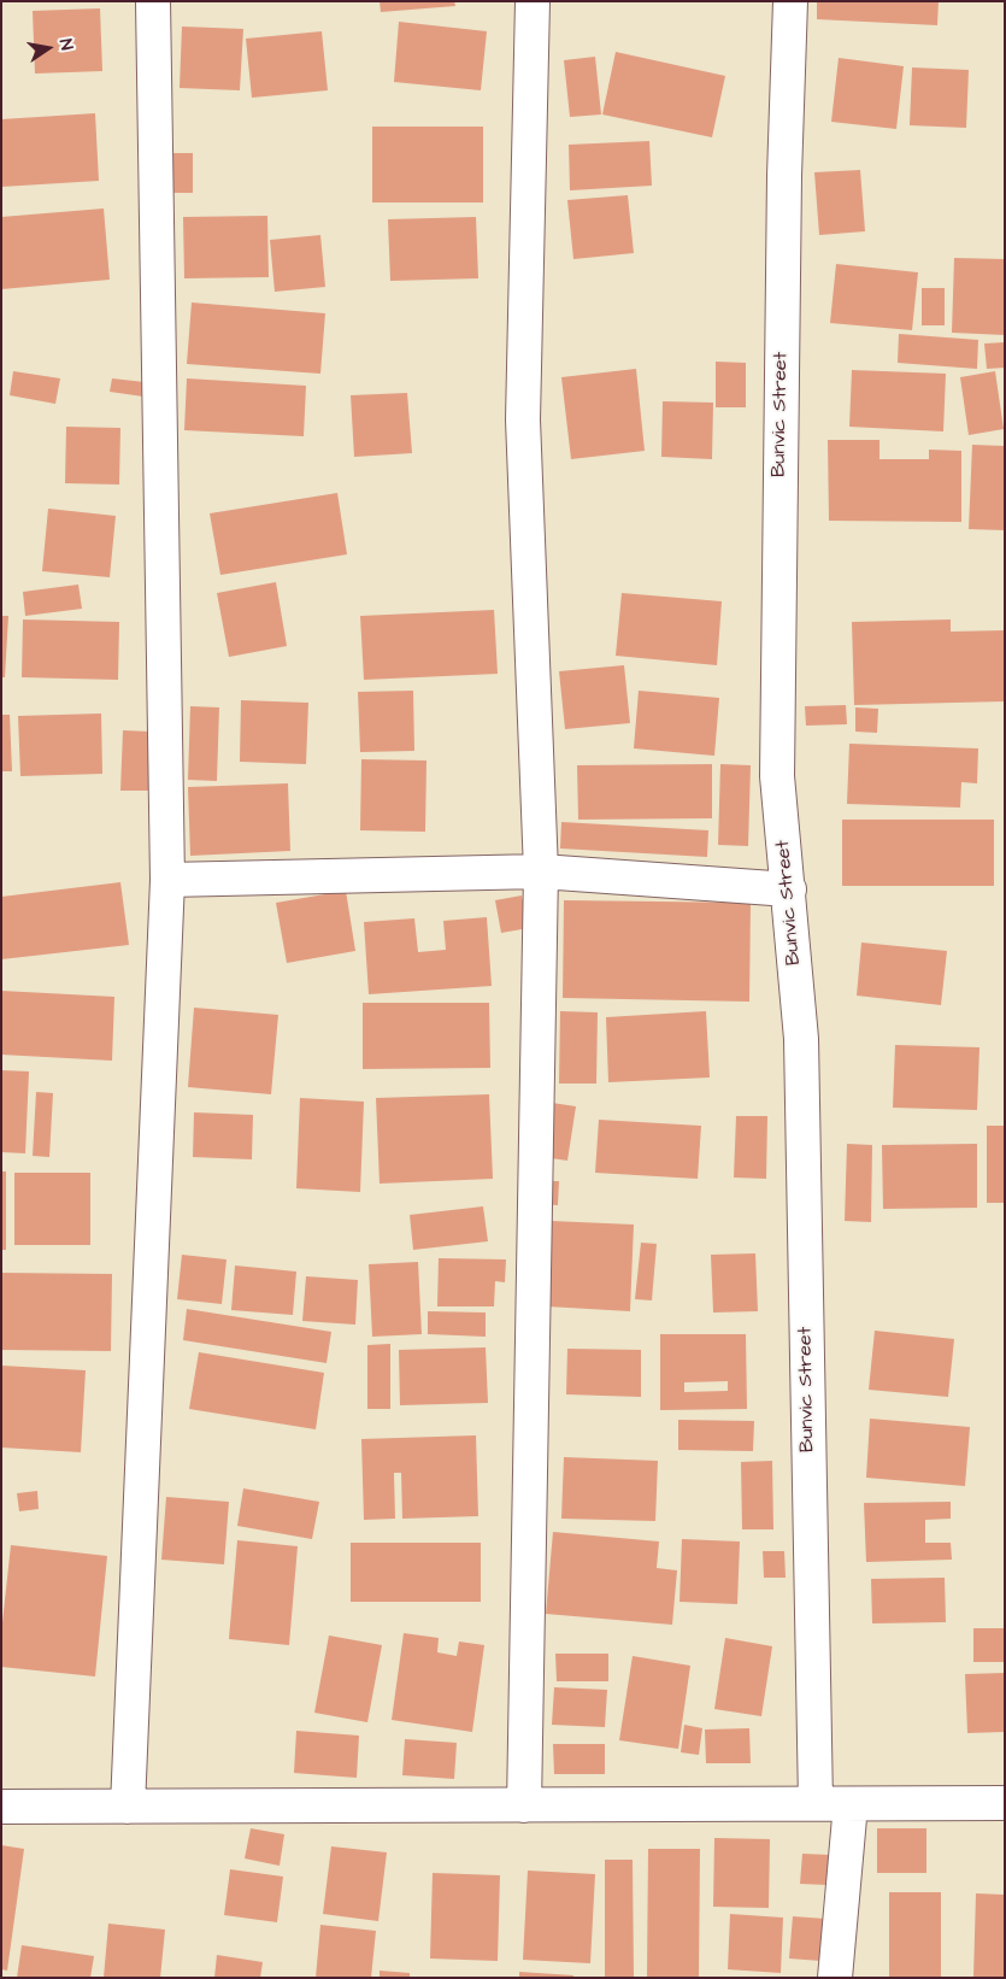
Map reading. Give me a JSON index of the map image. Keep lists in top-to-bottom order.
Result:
{
  "streets": {
    "street": ["Bunvic Street"]
  },
  "north": "right"
}
